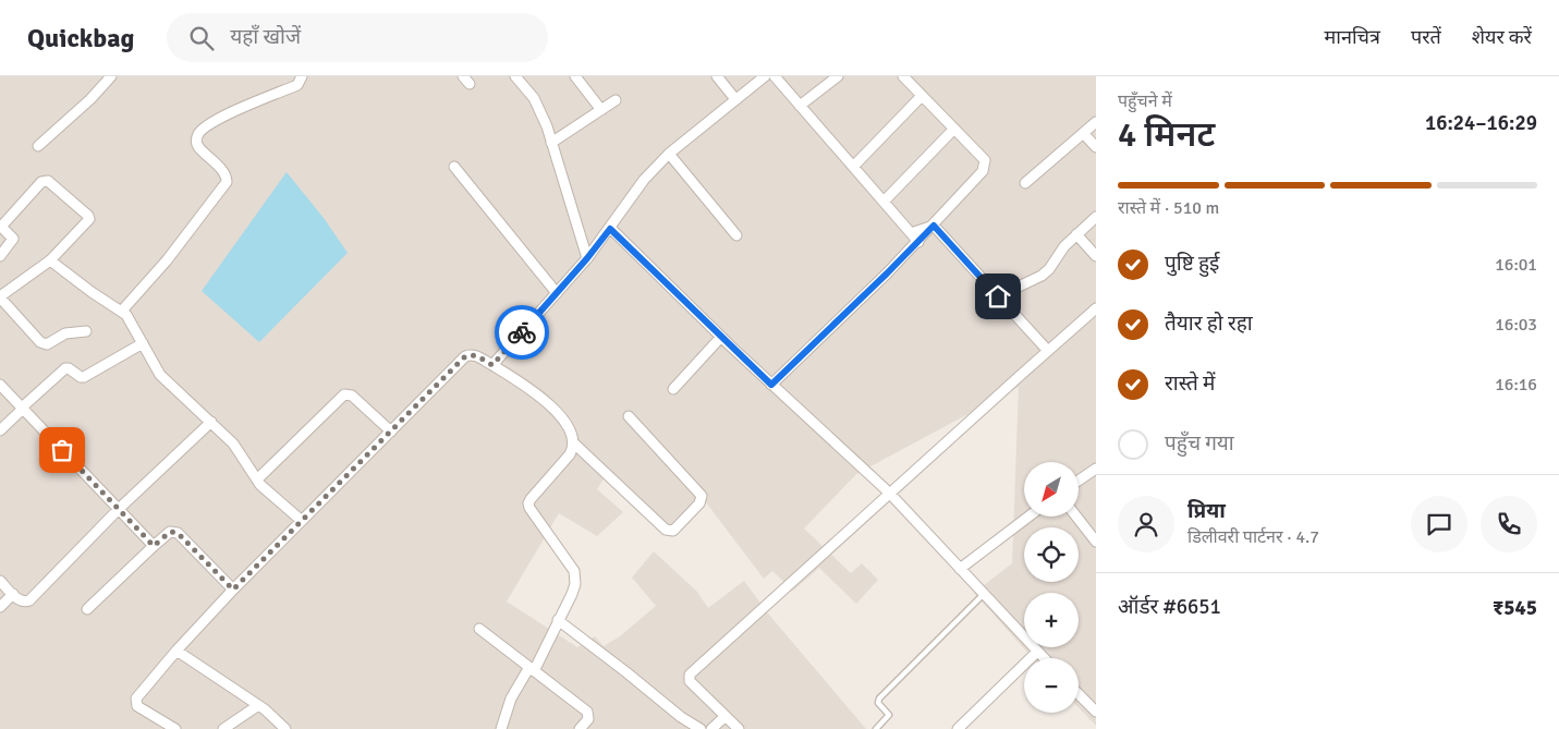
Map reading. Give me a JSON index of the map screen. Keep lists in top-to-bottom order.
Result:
{
  "north": "bottom left",
  "page": {
    "header": "Quickbag",
    "search": "यहाँ खोजें",
    "nav": ["मानचित्र", "परतें", "शेयर करें"],
    "heading": ["4 मिनट", "पहुँचने में", "16:24–16:29"],
    "panel": [
      "प्रिया",
      "डिलीवरी पार्टनर · 4.7",
      "ऑर्डर #6651",
      "₹545"
    ],
    "bar": "रास्ते में · 510 m",
    "list": [
      ["पुष्टि हुई", "16:01"],
      ["तैयार हो रहा", "16:03"],
      ["रास्ते में", "16:16"],
      "पहुँच गया"
    ],
    "map_buttons": ["+", "−"]
  }
}
